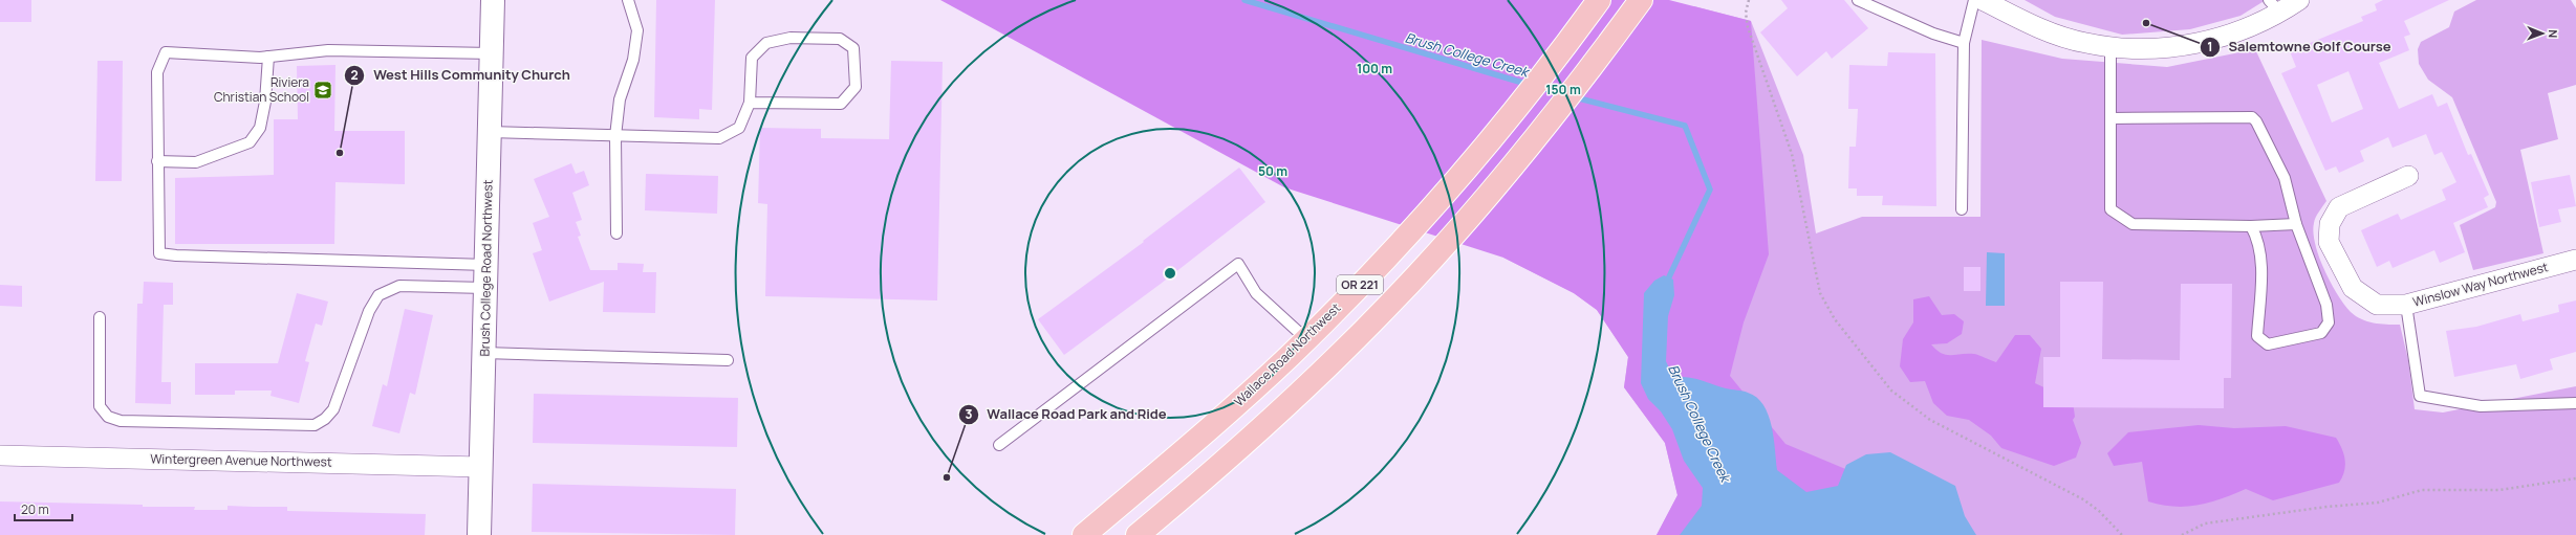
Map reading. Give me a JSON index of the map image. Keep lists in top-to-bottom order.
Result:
{
  "streets": {
    "main road": ["OR 221", "Wallace Road Northwest"],
    "street": ["Brush College Road Northwest", "Winslow Way Northwest", "Wintergreen Avenue Northwest"]
  },
  "crossings": [
    ["Brush College Road Northwest", "Wintergreen Avenue Northwest"]
  ],
  "water": ["Brush College Creek"],
  "places": {
    "other": ["Salemtowne Golf Course", "West Hills Community Church", "Wallace Road Park and Ride"],
    "school or university": ["Riviera Christian School"]
  },
  "scale_bar": "20 m",
  "north": "right",
  "rings": ["100 m", "150 m", "50 m"]
}
